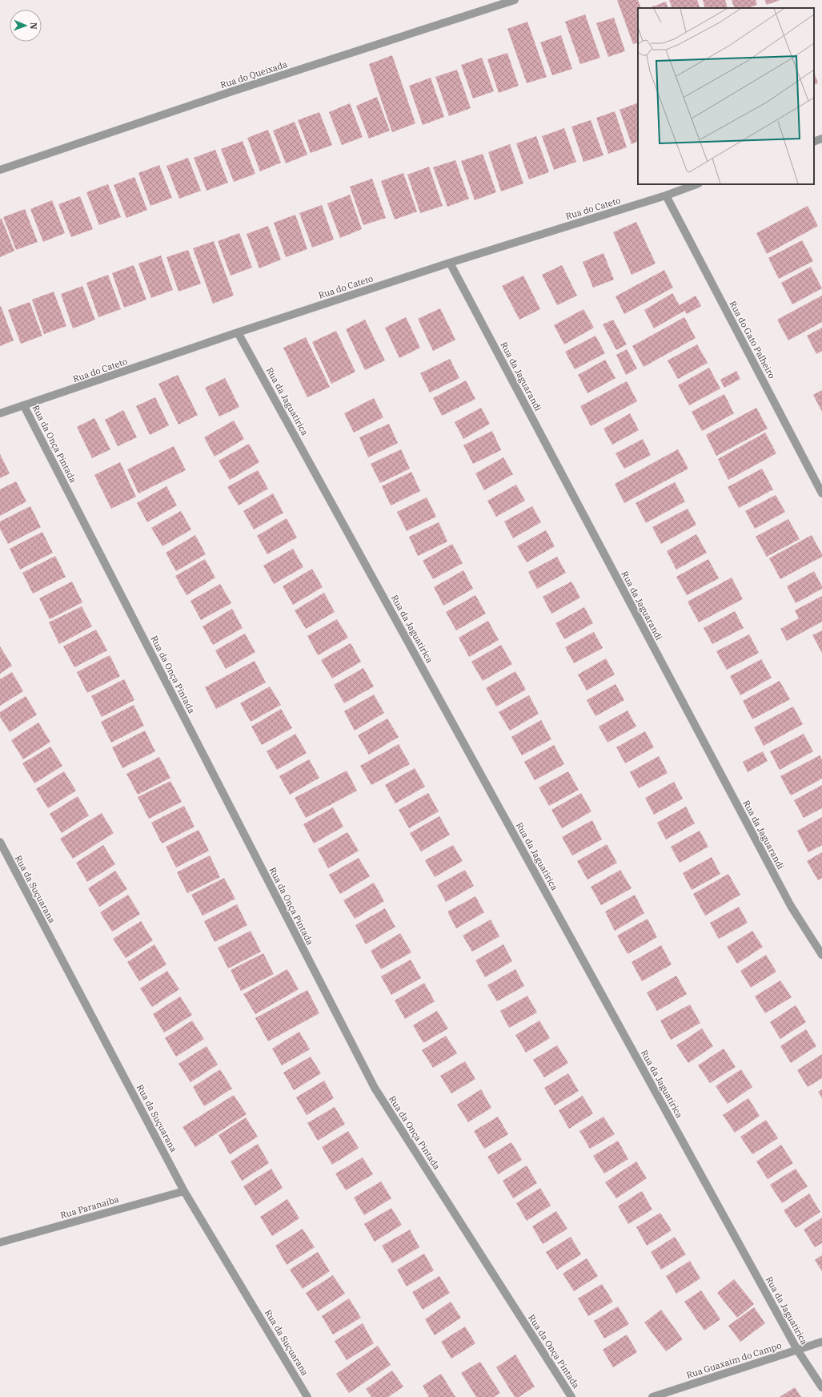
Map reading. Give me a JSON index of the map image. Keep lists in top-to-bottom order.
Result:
{
  "streets": {
    "street": [
      "Rua do Queixada",
      "Rua do Cateto",
      "Rua do Gato Palheiro",
      "Rua da Jaguarandi",
      "Rua da Jaguatirica",
      "Rua da Onça Pintada",
      "Rua da Suçuarana",
      "Rua Paranaíba",
      "Rua Guaxaim do Campo"
    ]
  },
  "crossings": [
    ["Rua do Cateto", "Rua do Gato Palheiro"],
    ["Rua do Cateto", "Rua da Jaguarandi"],
    ["Rua do Cateto", "Rua da Jaguatirica"],
    ["Rua do Cateto", "Rua da Onça Pintada"],
    ["Rua da Jaguatirica", "Rua Guaxaim do Campo"],
    ["Rua da Suçuarana", "Rua Paranaíba"]
  ],
  "north": "right"
}
